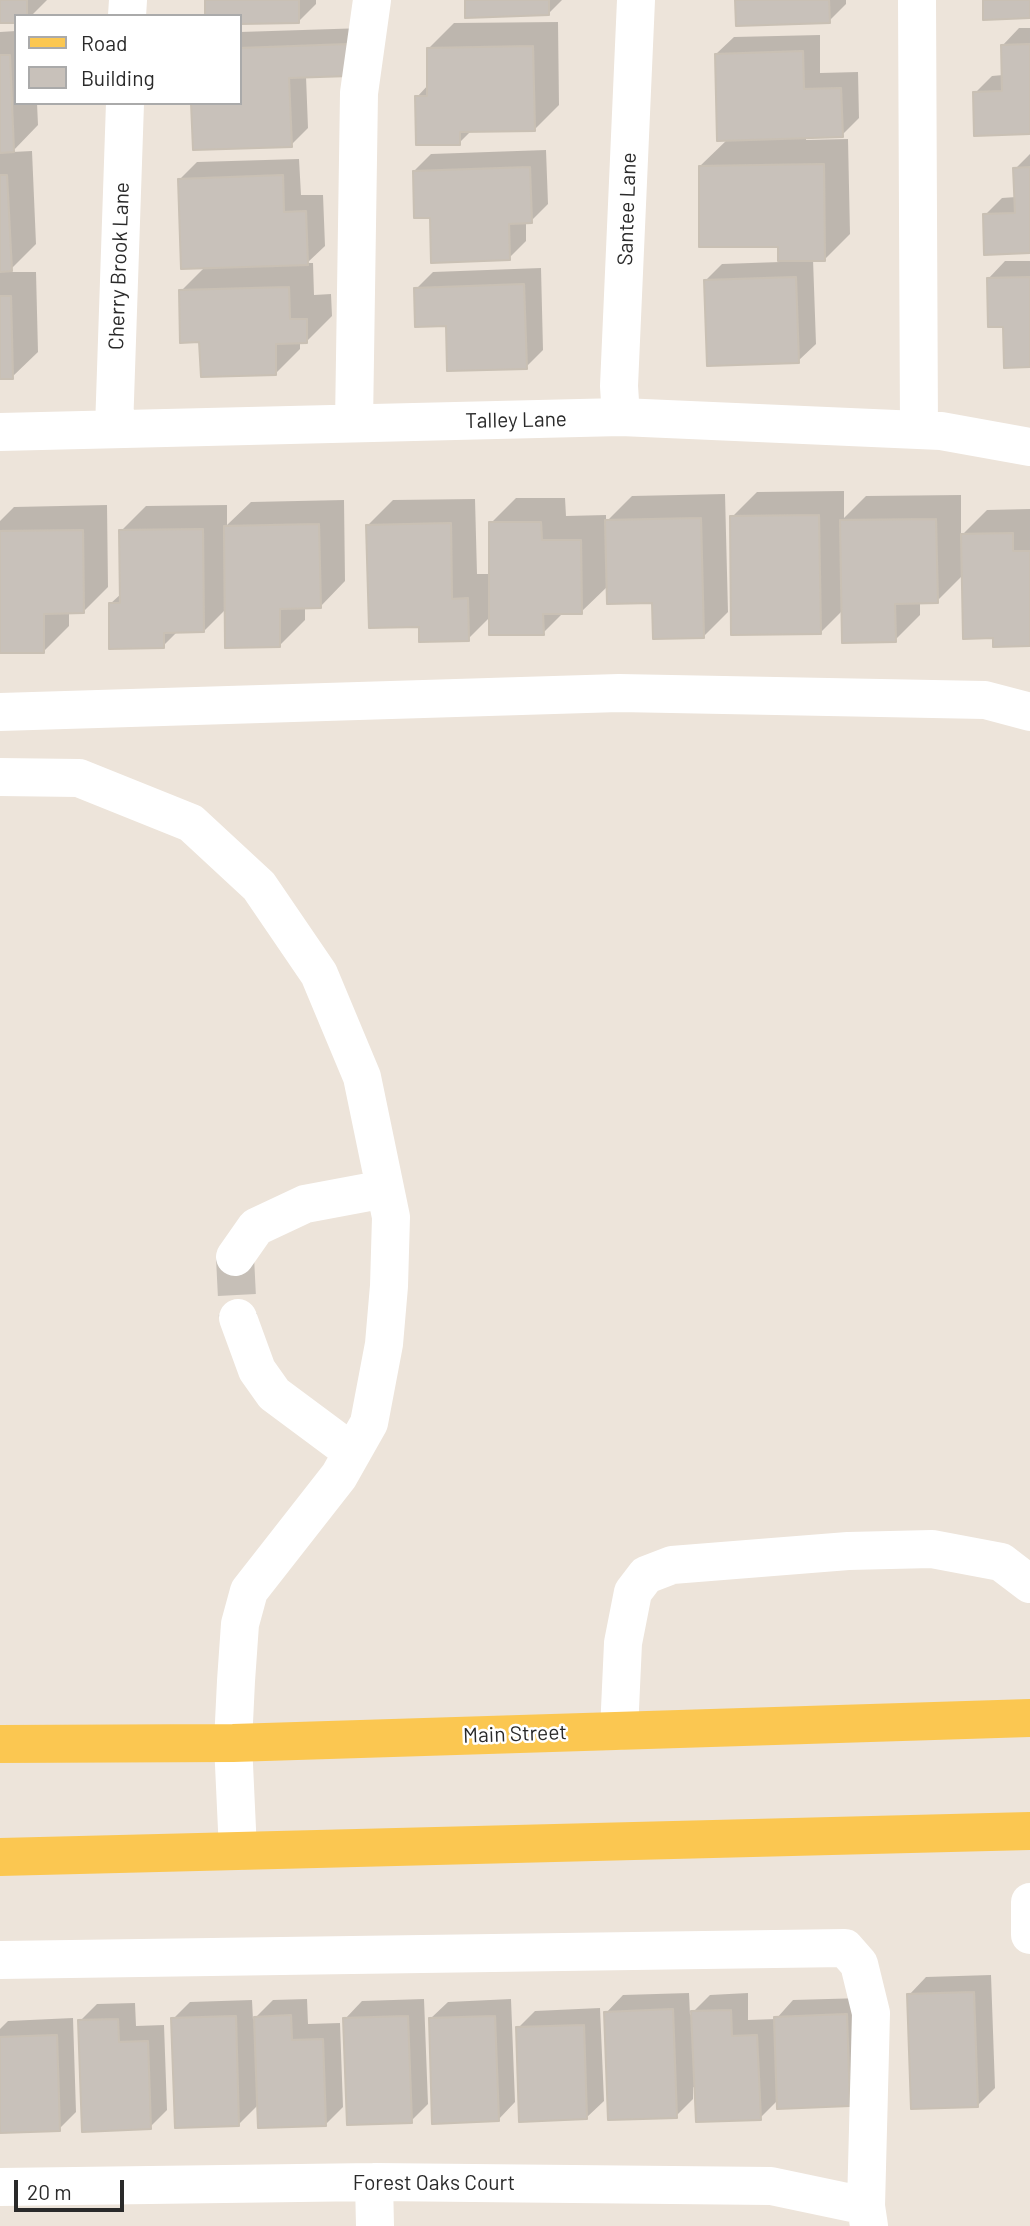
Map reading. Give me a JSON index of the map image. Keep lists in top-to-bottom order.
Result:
{
  "streets": {
    "main road": ["Main Street"],
    "street": [
      "Santee Lane",
      "Cherry Brook Lane",
      "Talley Lane",
      "Forest Oaks Court"
    ]
  },
  "crossings": [
    ["Santee Lane", "Talley Lane"],
    ["Cherry Brook Lane", "Talley Lane"]
  ],
  "legend": ["Road", "Building"],
  "scale_bar": "20 m"
}
